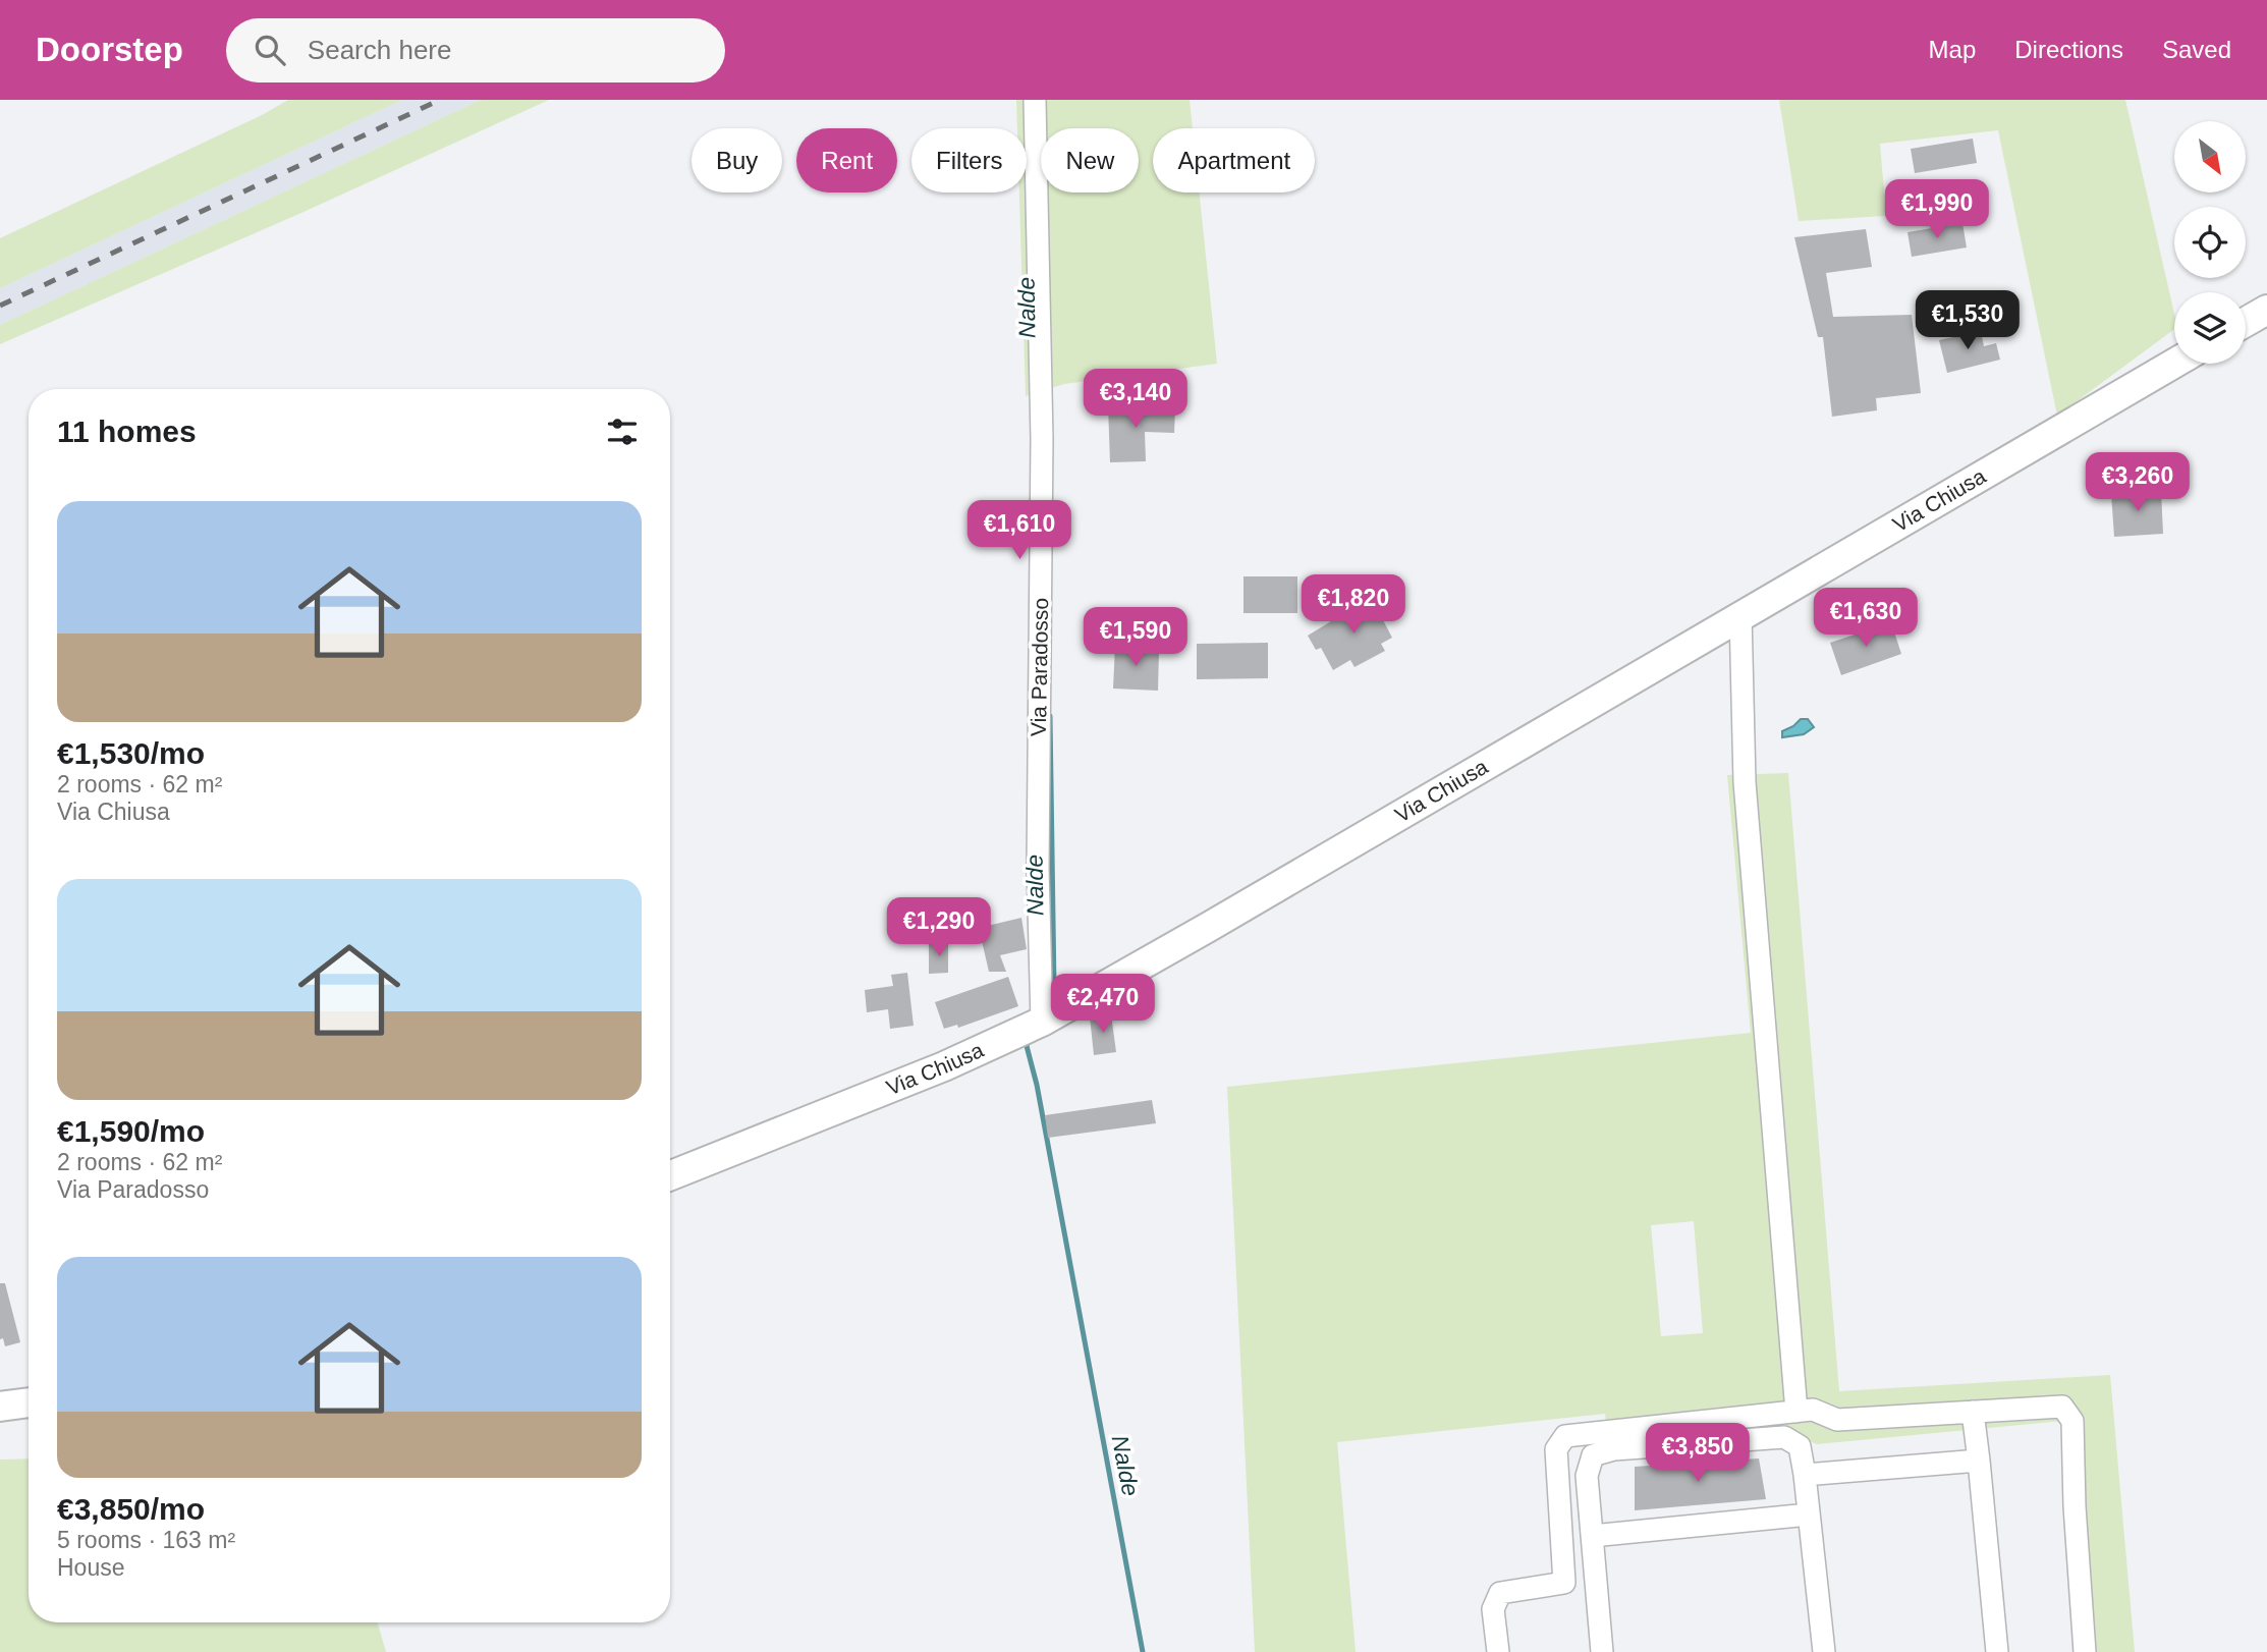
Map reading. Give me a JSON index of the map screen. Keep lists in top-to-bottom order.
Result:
{
  "streets": {
    "main road": ["Via Chiusa"],
    "street": ["Via Paradosso"]
  },
  "crossings": [
    ["Via Chiusa", "Via Paradosso"]
  ],
  "water": ["Nalde"],
  "north": "bottom right",
  "page": {
    "header": "Doorstep",
    "search": "Search here",
    "nav": ["Map", "Directions", "Saved"],
    "chip": [
      "Buy",
      "Rent",
      "Filters",
      "New",
      "Apartment"
    ],
    "price": [
      "€1,990",
      "€1,530",
      "€3,140",
      "€3,260",
      "€1,610",
      "€1,820",
      "€1,630",
      "€1,590",
      "€1,290",
      "€2,470",
      "€3,850"
    ],
    "heading": "11 homes",
    "list": [
      {
        "name": "€1,530/mo",
        "note": "2 rooms · 62 m² · Via Chiusa"
      },
      {
        "name": "€1,590/mo",
        "note": "2 rooms · 62 m² · Via Paradosso"
      },
      {
        "name": "€3,850/mo",
        "note": "5 rooms · 163 m² · House"
      }
    ]
  }
}
